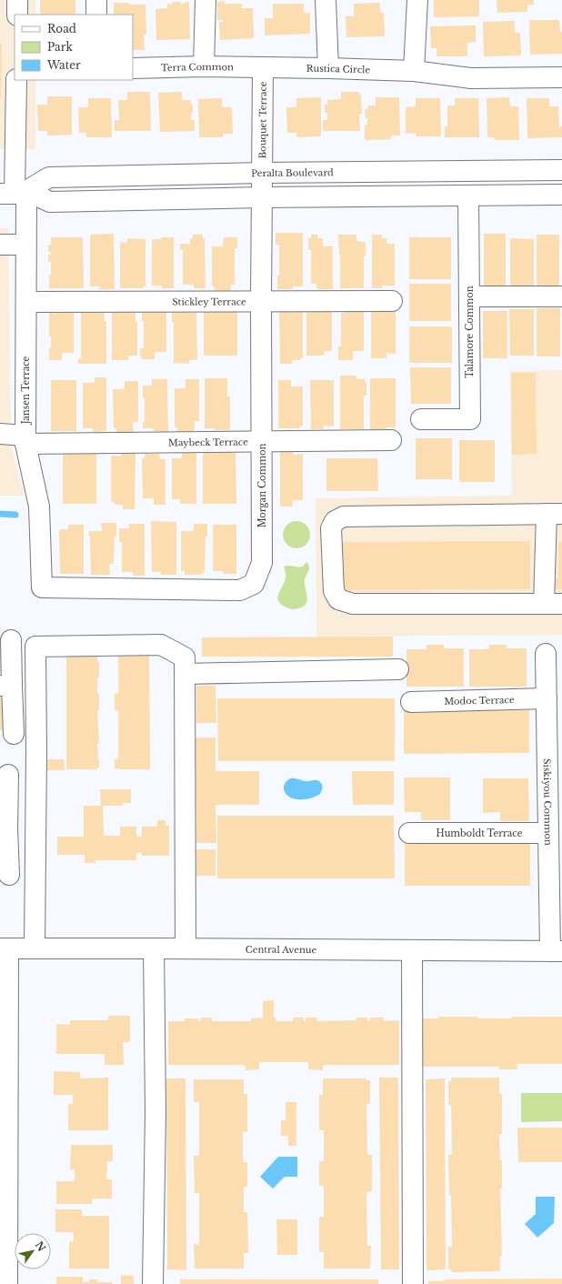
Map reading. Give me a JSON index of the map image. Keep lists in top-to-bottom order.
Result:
{
  "streets": {
    "street": [
      "Terra Common",
      "Rustica Circle",
      "Bouquet Terrace",
      "Peralta Boulevard",
      "Stickley Terrace",
      "Talamore Common",
      "Jansen Terrace",
      "Maybeck Terrace",
      "Morgan Common",
      "Modoc Terrace",
      "Siskiyou Common",
      "Humboldt Terrace",
      "Central Avenue"
    ]
  },
  "crossings": [
    ["Terra Common", "Rustica Circle"],
    ["Terra Common", "Bouquet Terrace"],
    ["Rustica Circle", "Bouquet Terrace"],
    ["Bouquet Terrace", "Peralta Boulevard"],
    ["Bouquet Terrace", "Morgan Common"],
    ["Peralta Boulevard", "Jansen Terrace"],
    ["Peralta Boulevard", "Morgan Common"],
    ["Stickley Terrace", "Jansen Terrace"],
    ["Stickley Terrace", "Morgan Common"],
    ["Jansen Terrace", "Maybeck Terrace"],
    ["Jansen Terrace", "Morgan Common"],
    ["Maybeck Terrace", "Morgan Common"],
    ["Modoc Terrace", "Siskiyou Common"],
    ["Siskiyou Common", "Humboldt Terrace"],
    ["Siskiyou Common", "Central Avenue"]
  ],
  "legend": ["Road", "Park", "Water"],
  "north": "top right"
}
